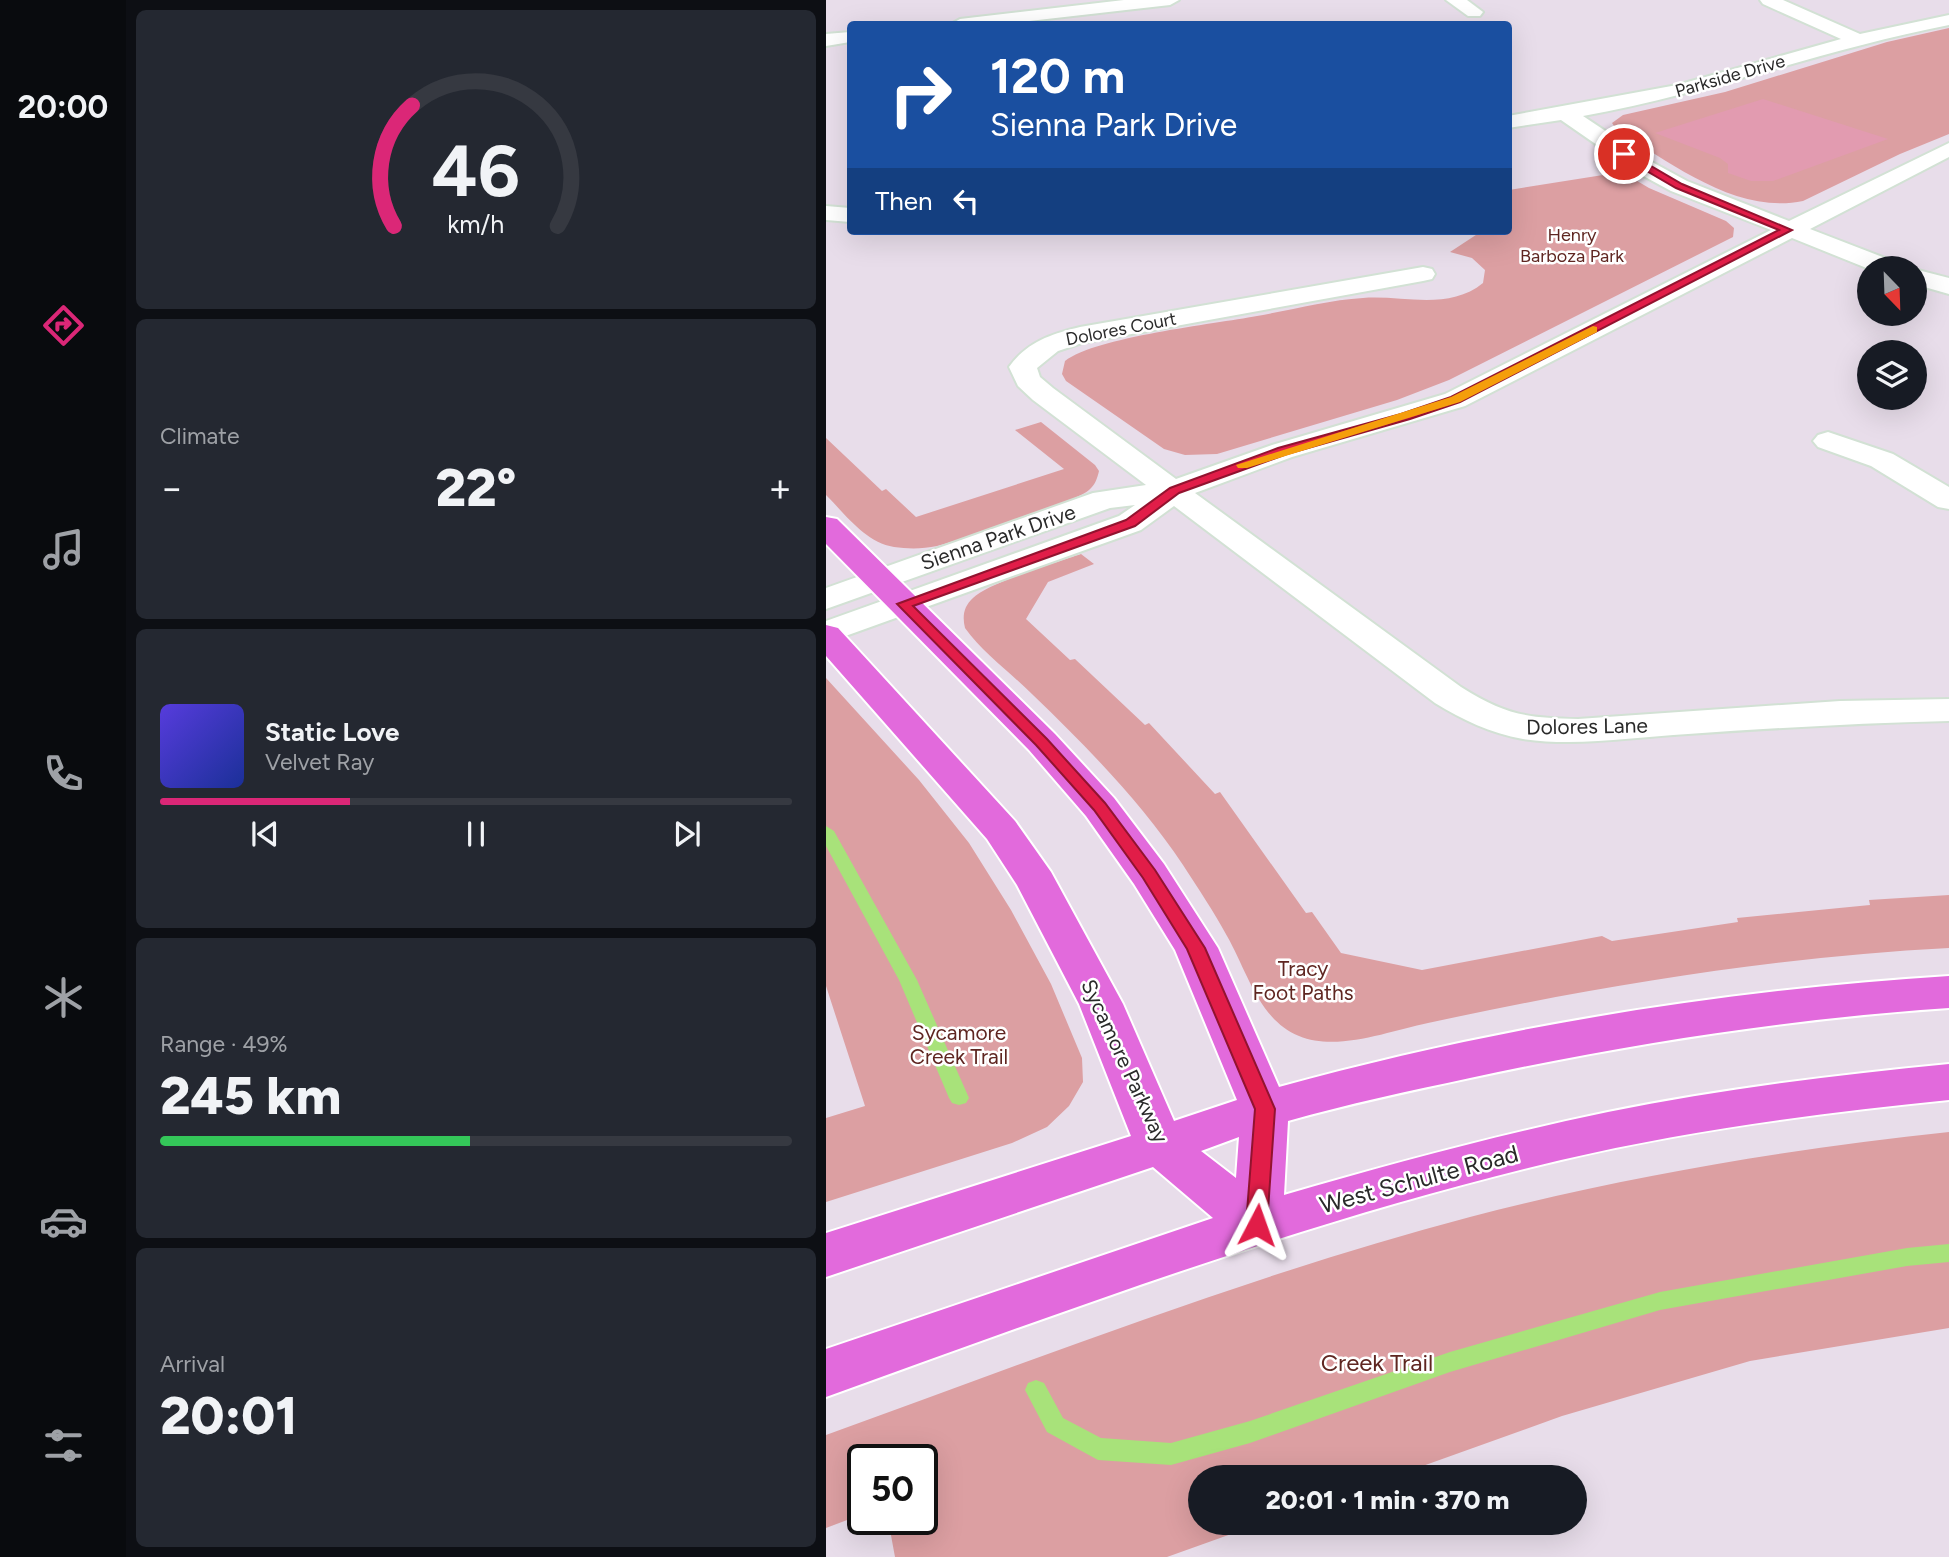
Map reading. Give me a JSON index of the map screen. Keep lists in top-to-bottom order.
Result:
{
  "streets": {
    "main road": ["Sycamore Parkway", "West Schulte Road"],
    "street": [
      "Parkside Drive",
      "Dolores Court",
      "Sienna Park Drive",
      "Dolores Lane"
    ]
  },
  "crossings": [
    ["Dolores Court", "Sienna Park Drive"],
    ["Dolores Court", "Dolores Lane"],
    ["Sienna Park Drive", "Dolores Lane"],
    ["Sienna Park Drive", "Sycamore Parkway"],
    ["Sycamore Parkway", "West Schulte Road"]
  ],
  "parks": [
    "Henry Barboza Park",
    "Tracy Foot Paths",
    "Sycamore Creek Trail",
    "Creek Trail"
  ],
  "north": "bottom right",
  "page": {
    "tabs": "20:00",
    "turn": ["120 m", "Sienna Park Drive"],
    "then": "Then",
    "tile": [
      "Climate",
      ["Range · 49%", "245 km"],
      ["Arrival", "20:01"]
    ],
    "heat": ["−", "22°", "+"],
    "song": ["Static Love", "Velvet Ray"],
    "limit": "50",
    "trip": "20:01 · 1 min · 370 m",
    "gauge": ["46", "km/h"]
  }
}
